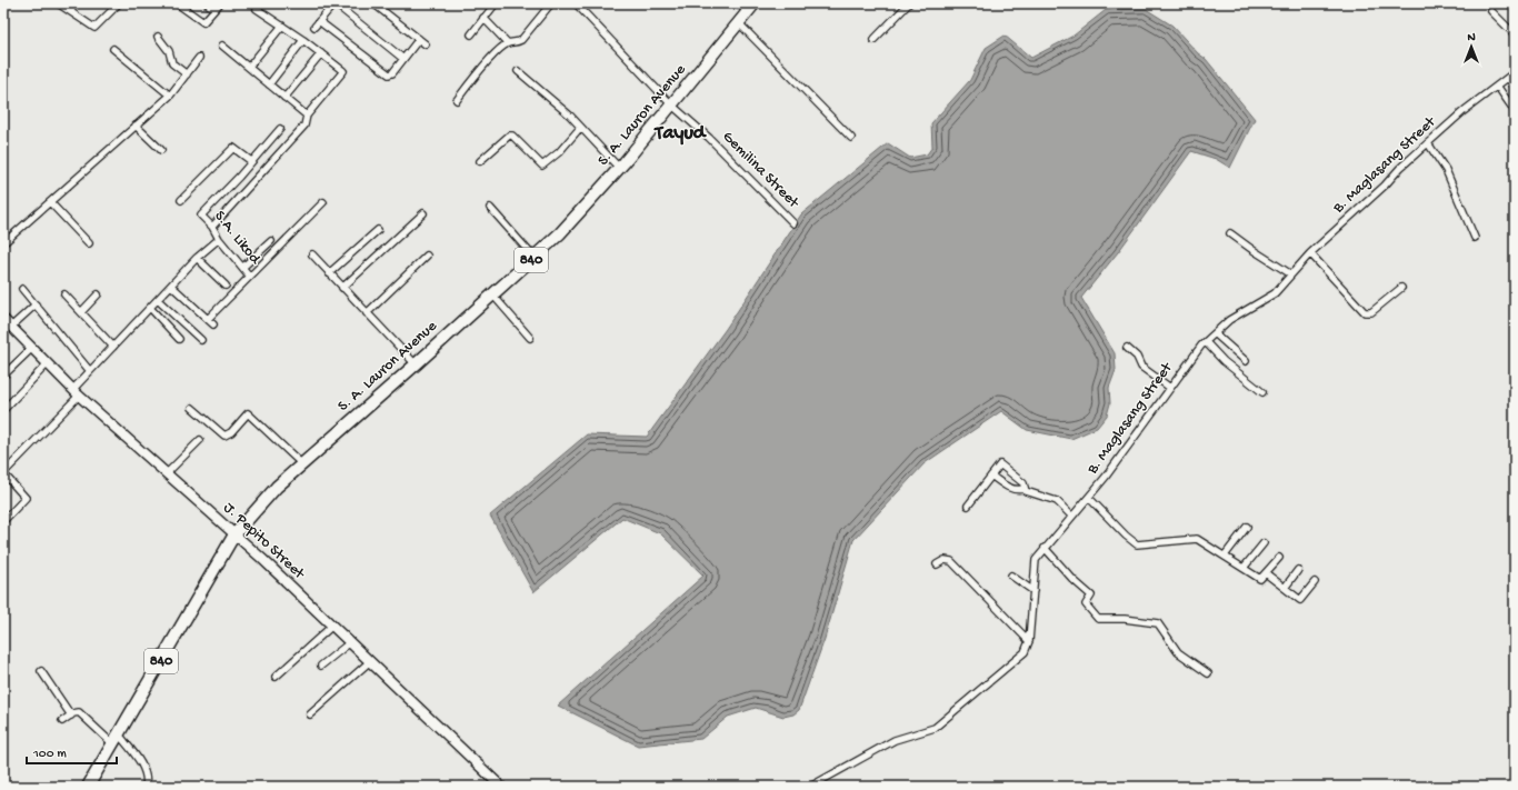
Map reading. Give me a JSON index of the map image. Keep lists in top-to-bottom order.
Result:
{
  "streets": {
    "highway": ["S. A. Lauron Avenue", "840"],
    "street": [
      "B. Maglasang Street",
      "Gemilina Street",
      "S.A. Likod",
      "J. Pepito Street"
    ]
  },
  "crossings": [
    ["S. A. Lauron Avenue", "Gemilina Street"],
    ["S. A. Lauron Avenue", "J. Pepito Street"]
  ],
  "districts": ["Tayud"],
  "scale_bar": "100 m",
  "north": "top"
}
